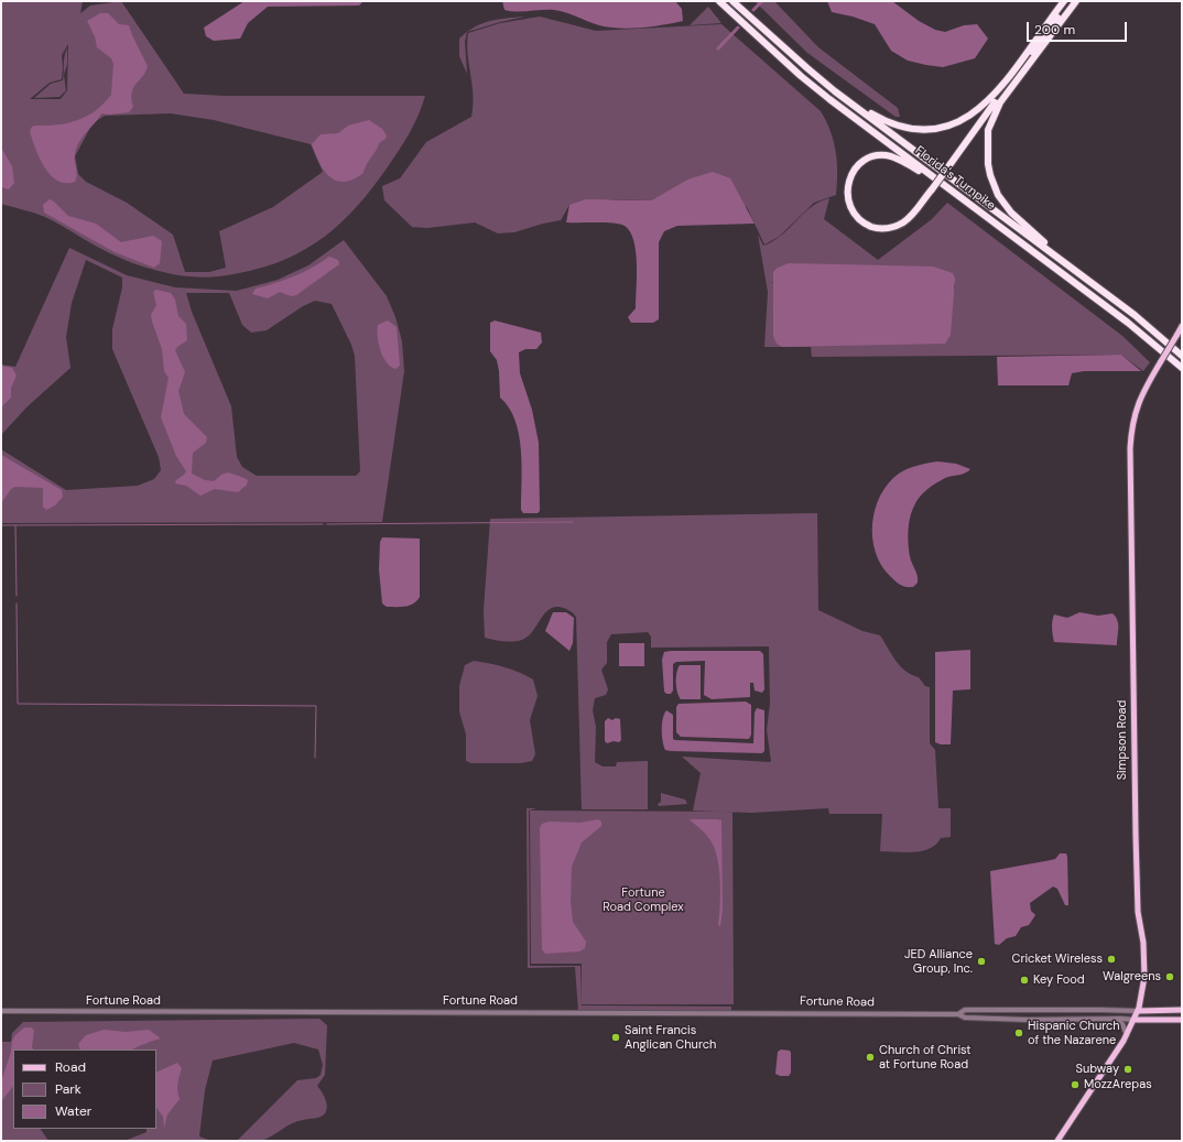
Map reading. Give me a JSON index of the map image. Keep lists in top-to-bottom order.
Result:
{
  "streets": {
    "highway": ["Florida's Turnpike"],
    "main road": ["Simpson Road", "Fortune Road"]
  },
  "crossings": [
    ["Simpson Road", "Fortune Road"]
  ],
  "parks": ["Fortune Road Complex"],
  "places": [
    "Cricket Wireless",
    "JED Alliance Group, Inc.",
    "Walgreens",
    "Key Food",
    "Hispanic Church of the Nazarene",
    "Saint Francis Anglican Church",
    "Church of Christ at Fortune Road",
    "Subway",
    "MozzArepas"
  ],
  "legend": ["Road", "Park", "Water"],
  "scale_bar": "200 m"
}
